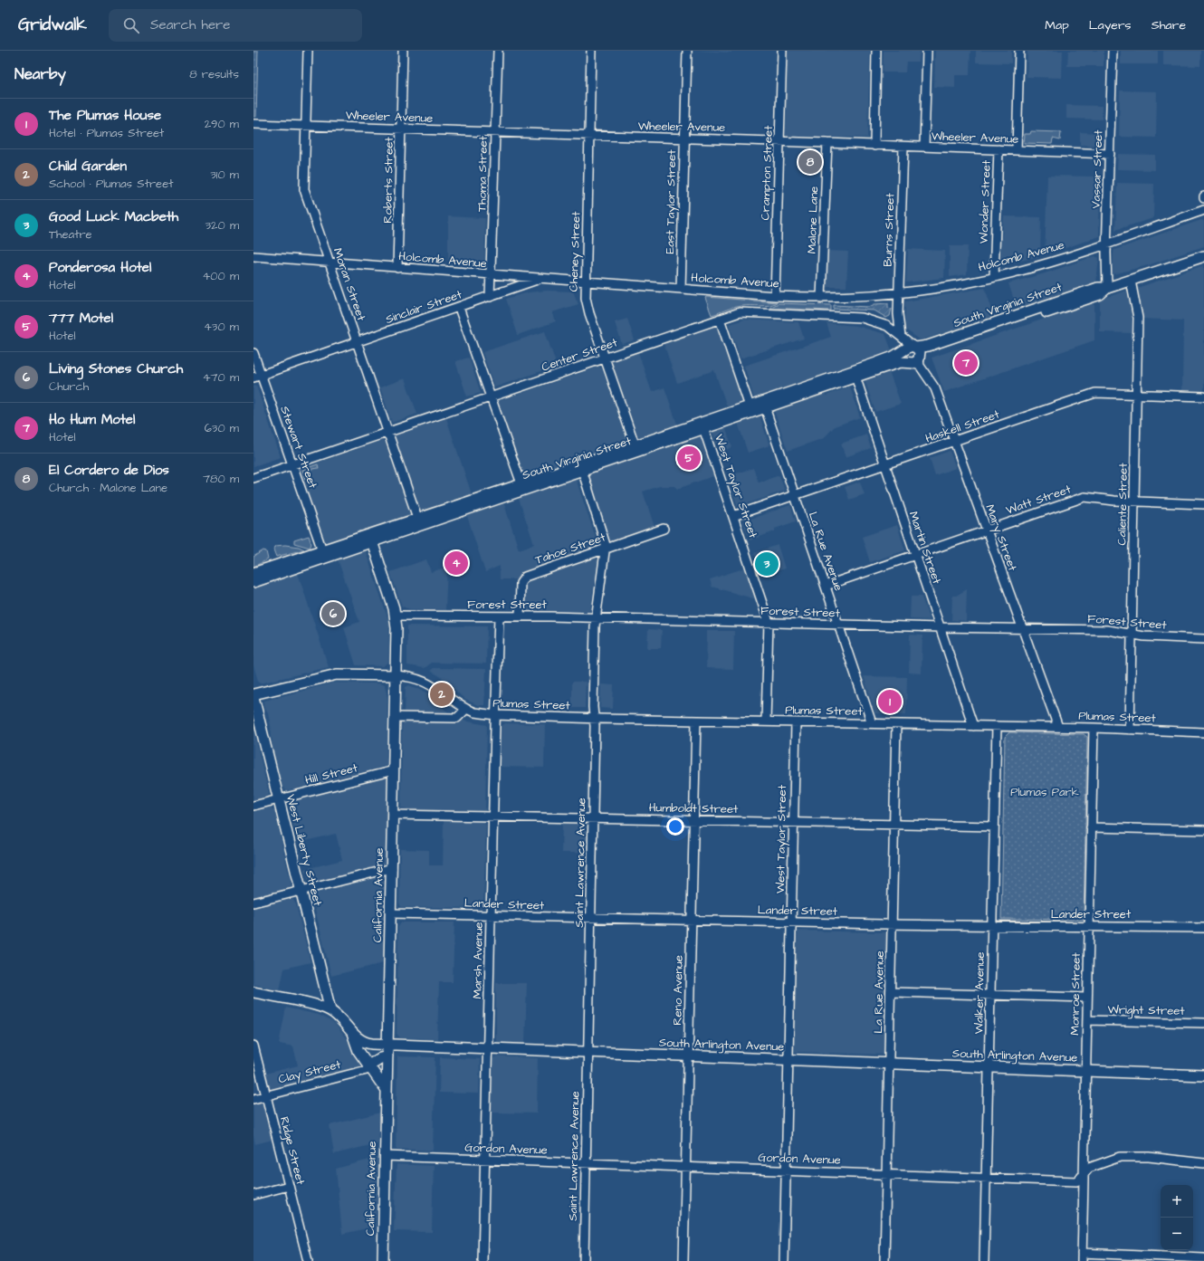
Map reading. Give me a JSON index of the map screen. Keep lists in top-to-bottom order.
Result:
{
  "streets": {
    "main road": [
      "South Virginia Street",
      "West Liberty Street",
      "California Avenue",
      "South Arlington Avenue"
    ],
    "street": [
      "Wheeler Avenue",
      "Vassar Street",
      "Crampton Street",
      "Thoma Street",
      "Roberts Street",
      "East Taylor Street",
      "Wonder Street",
      "Malone Lane",
      "Burns Street",
      "Cheney Street",
      "Holcomb Avenue",
      "Moran Street",
      "Sinclair Street",
      "Center Street",
      "Haskell Street",
      "Stewart Street",
      "West Taylor Street",
      "Watt Street",
      "Caliente Street",
      "Mary Street",
      "Martin Street",
      "Tahoe Street",
      "La Rue Avenue",
      "Forest Street",
      "Plumas Street",
      "Hill Street",
      "Humboldt Street",
      "Saint Lawrence Avenue",
      "Lander Street",
      "Marsh Avenue",
      "Reno Avenue",
      "Walker Avenue",
      "Monroe Street",
      "Wright Street",
      "Clay Street",
      "Gordon Avenue",
      "Ridge Street"
    ]
  },
  "crossings": [
    ["Wheeler Avenue", "Vassar Street"],
    ["Wheeler Avenue", "Crampton Street"],
    ["Wheeler Avenue", "Thoma Street"],
    ["Wheeler Avenue", "Roberts Street"],
    ["Wheeler Avenue", "East Taylor Street"],
    ["Wheeler Avenue", "Wonder Street"],
    ["Wheeler Avenue", "Malone Lane"],
    ["Wheeler Avenue", "Burns Street"],
    ["Wheeler Avenue", "Cheney Street"],
    ["Wheeler Avenue", "Moran Street"],
    ["Vassar Street", "Holcomb Avenue"],
    ["Vassar Street", "South Virginia Street"],
    ["Crampton Street", "Holcomb Avenue"],
    ["Thoma Street", "Holcomb Avenue"],
    ["Thoma Street", "Sinclair Street"],
    ["Roberts Street", "Holcomb Avenue"],
    ["East Taylor Street", "Holcomb Avenue"],
    ["Wonder Street", "Holcomb Avenue"],
    ["Malone Lane", "Holcomb Avenue"],
    ["Burns Street", "Holcomb Avenue"],
    ["Burns Street", "Center Street"],
    ["Cheney Street", "Holcomb Avenue"],
    ["Cheney Street", "South Virginia Street"],
    ["Cheney Street", "Center Street"],
    ["Holcomb Avenue", "Moran Street"],
    ["Holcomb Avenue", "Sinclair Street"],
    ["Moran Street", "South Virginia Street"],
    ["Moran Street", "Sinclair Street"],
    ["Moran Street", "Center Street"],
    ["South Virginia Street", "Center Street"],
    ["South Virginia Street", "Stewart Street"],
    ["South Virginia Street", "West Taylor Street"],
    ["South Virginia Street", "Caliente Street"],
    ["South Virginia Street", "Mary Street"],
    ["South Virginia Street", "Martin Street"],
    ["South Virginia Street", "La Rue Avenue"],
    ["South Virginia Street", "Saint Lawrence Avenue"],
    ["South Virginia Street", "California Avenue"],
    ["Sinclair Street", "Stewart Street"],
    ["Center Street", "Stewart Street"],
    ["Center Street", "Mary Street"],
    ["Haskell Street", "West Taylor Street"],
    ["Haskell Street", "Caliente Street"],
    ["Haskell Street", "Mary Street"],
    ["Haskell Street", "Martin Street"],
    ["Haskell Street", "La Rue Avenue"],
    ["West Taylor Street", "Forest Street"],
    ["West Taylor Street", "Plumas Street"],
    ["West Taylor Street", "Humboldt Street"],
    ["West Taylor Street", "Lander Street"],
    ["West Taylor Street", "South Arlington Avenue"],
    ["West Taylor Street", "Gordon Avenue"],
    ["Watt Street", "Caliente Street"],
    ["Watt Street", "Mary Street"],
    ["Watt Street", "Martin Street"],
    ["Watt Street", "La Rue Avenue"],
    ["Caliente Street", "Forest Street"],
    ["Caliente Street", "Plumas Street"],
    ["Mary Street", "Forest Street"],
    ["Mary Street", "Plumas Street"],
    ["Martin Street", "Forest Street"],
    ["Martin Street", "Plumas Street"],
    ["Tahoe Street", "Forest Street"],
    ["Tahoe Street", "Saint Lawrence Avenue"],
    ["La Rue Avenue", "Forest Street"],
    ["La Rue Avenue", "Plumas Street"],
    ["La Rue Avenue", "Humboldt Street"],
    ["La Rue Avenue", "Lander Street"],
    ["La Rue Avenue", "South Arlington Avenue"],
    ["La Rue Avenue", "Gordon Avenue"],
    ["Forest Street", "Saint Lawrence Avenue"],
    ["Forest Street", "California Avenue"],
    ["Forest Street", "Marsh Avenue"],
    ["Plumas Street", "Saint Lawrence Avenue"],
    ["Plumas Street", "California Avenue"],
    ["Plumas Street", "Marsh Avenue"],
    ["Plumas Street", "Reno Avenue"],
    ["Plumas Street", "Walker Avenue"],
    ["Plumas Street", "Monroe Street"],
    ["Hill Street", "West Liberty Street"],
    ["Hill Street", "California Avenue"],
    ["Humboldt Street", "Saint Lawrence Avenue"],
    ["Humboldt Street", "California Avenue"],
    ["Humboldt Street", "Marsh Avenue"],
    ["Humboldt Street", "Reno Avenue"],
    ["Humboldt Street", "Walker Avenue"],
    ["West Liberty Street", "South Arlington Avenue"],
    ["Saint Lawrence Avenue", "Lander Street"],
    ["Saint Lawrence Avenue", "South Arlington Avenue"],
    ["Saint Lawrence Avenue", "Gordon Avenue"],
    ["California Avenue", "Lander Street"],
    ["California Avenue", "South Arlington Avenue"],
    ["California Avenue", "Gordon Avenue"],
    ["Lander Street", "Marsh Avenue"],
    ["Lander Street", "Reno Avenue"],
    ["Lander Street", "Walker Avenue"],
    ["Lander Street", "Monroe Street"],
    ["Marsh Avenue", "South Arlington Avenue"],
    ["Marsh Avenue", "Gordon Avenue"],
    ["Reno Avenue", "South Arlington Avenue"],
    ["Reno Avenue", "Gordon Avenue"],
    ["Walker Avenue", "South Arlington Avenue"],
    ["Walker Avenue", "Gordon Avenue"],
    ["Monroe Street", "Wright Street"],
    ["Monroe Street", "South Arlington Avenue"],
    ["Monroe Street", "Gordon Avenue"],
    ["Clay Street", "Ridge Street"]
  ],
  "parks": ["Plumas Park"],
  "page": {
    "header": "Gridwalk",
    "search": "Search here",
    "nav": ["Map", "Layers", "Share"],
    "heading": ["Nearby", "8 results"],
    "list": [
      {
        "mark": "1",
        "name": "The Plumas House",
        "note": "Hotel · Plumas Street",
        "value": "290 m"
      },
      {
        "mark": "2",
        "name": "Child Garden",
        "note": "School · Plumas Street",
        "value": "310 m"
      },
      {
        "mark": "3",
        "name": "Good Luck Macbeth",
        "note": "Theatre",
        "value": "320 m"
      },
      {
        "mark": "4",
        "name": "Ponderosa Hotel",
        "note": "Hotel",
        "value": "400 m"
      },
      {
        "mark": "5",
        "name": "777 Motel",
        "note": "Hotel",
        "value": "430 m"
      },
      {
        "mark": "6",
        "name": "Living Stones Church",
        "note": "Church",
        "value": "470 m"
      },
      {
        "mark": "7",
        "name": "Ho Hum Motel",
        "note": "Hotel",
        "value": "630 m"
      },
      {
        "mark": "8",
        "name": "El Cordero de Dios",
        "note": "Church · Malone Lane",
        "value": "780 m"
      }
    ],
    "pins": [
      "8",
      "7",
      "5",
      "4",
      "3",
      "6",
      "2",
      "1"
    ],
    "map_buttons": ["+", "−"]
  }
}
